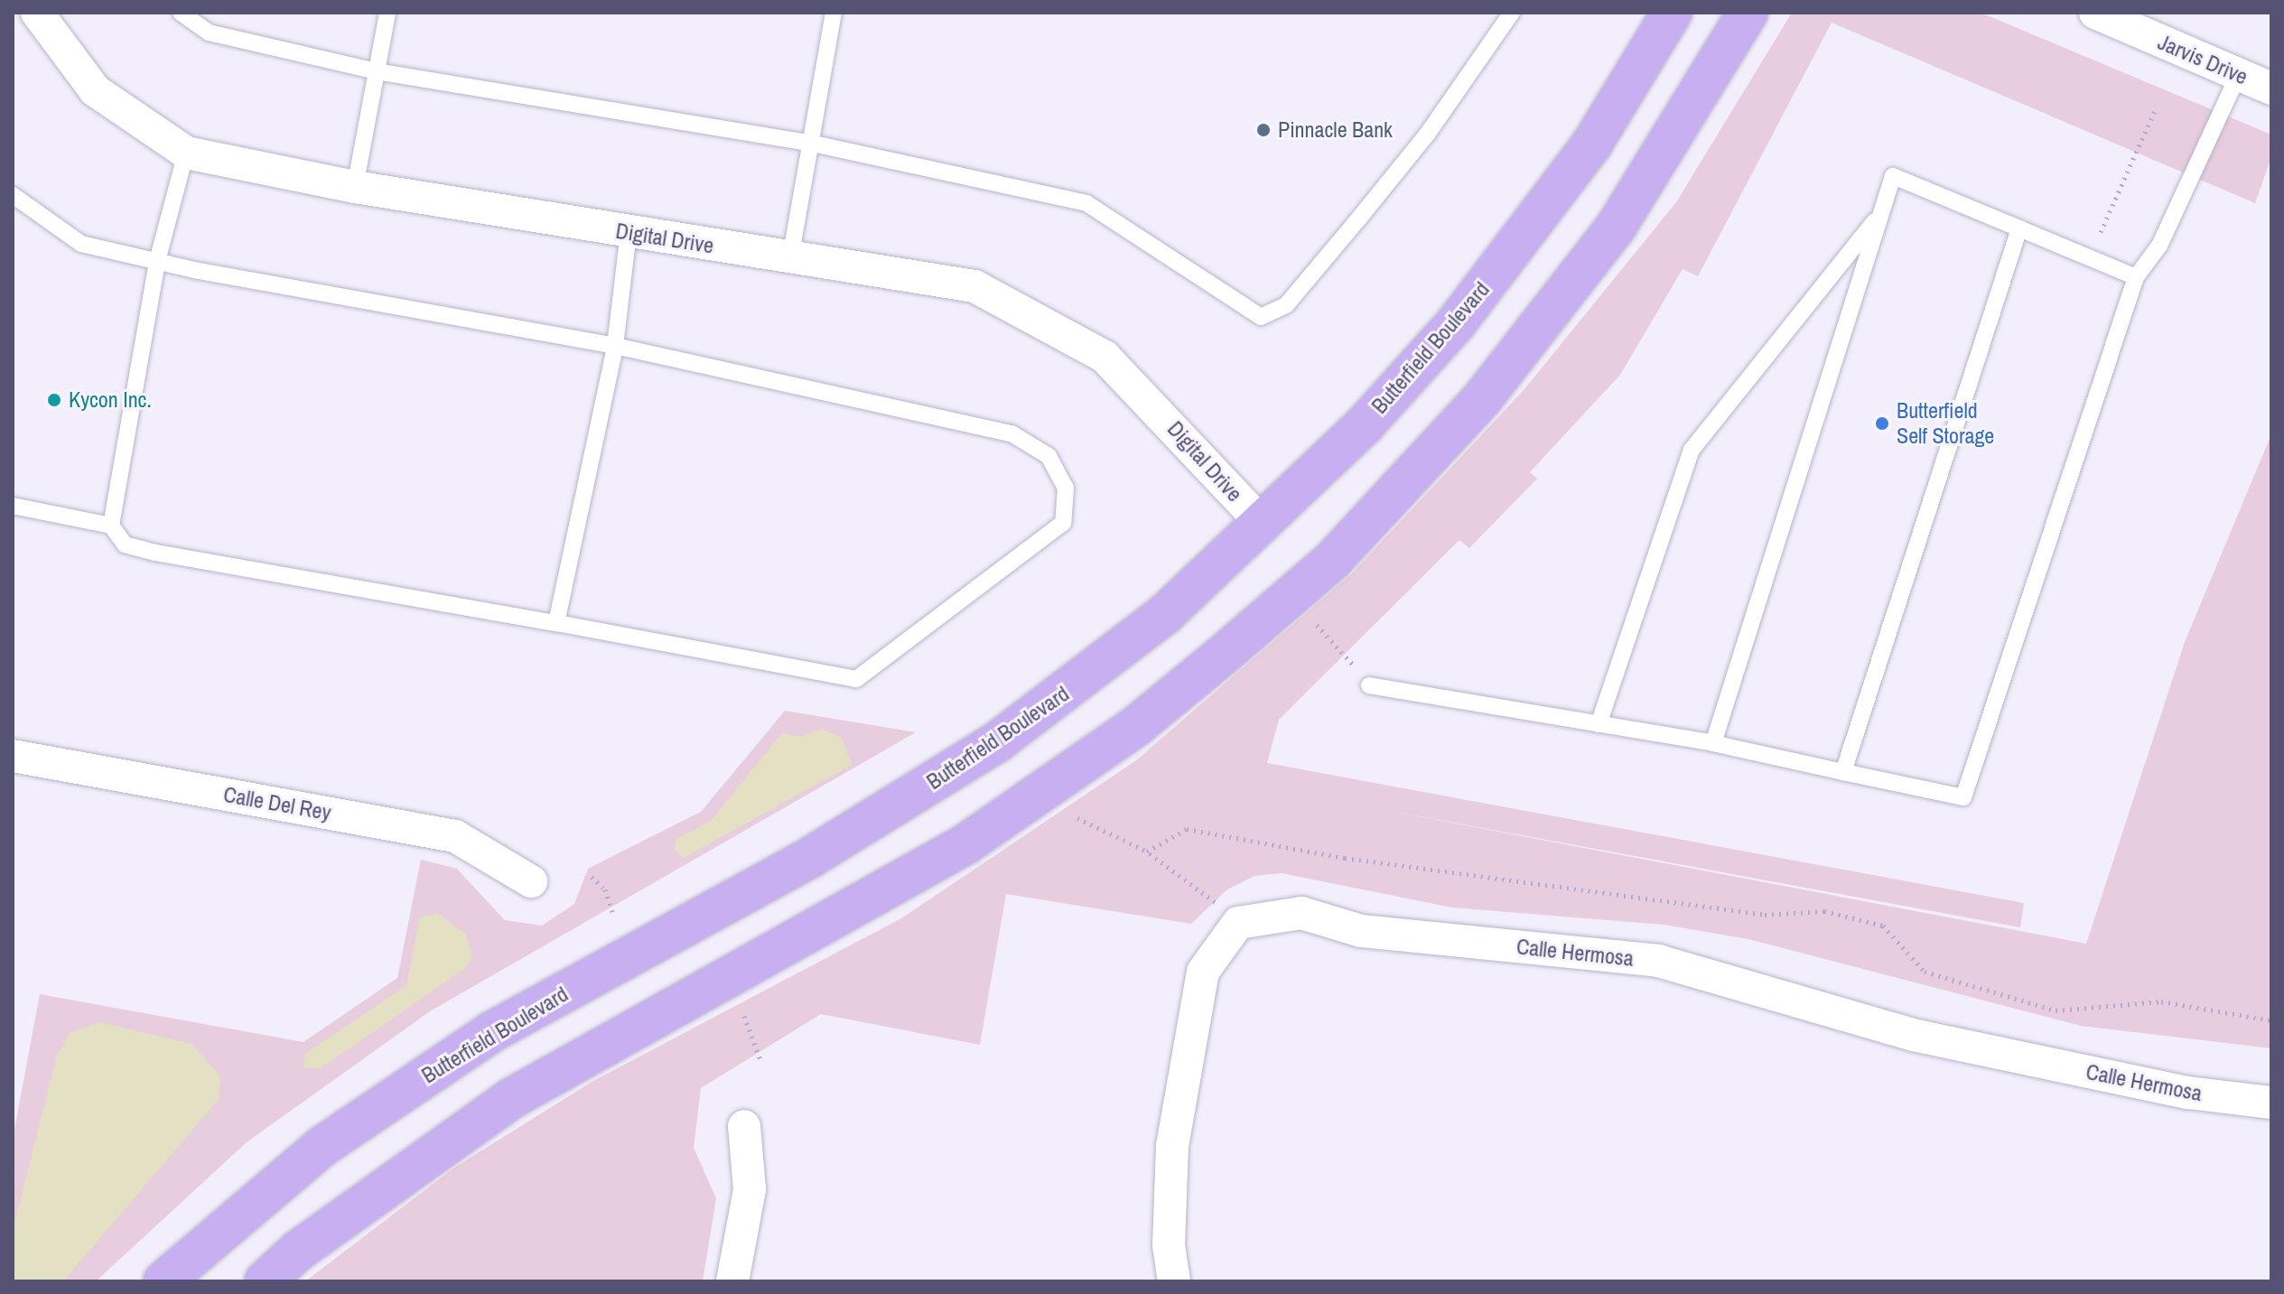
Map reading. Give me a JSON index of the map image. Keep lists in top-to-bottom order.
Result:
{
  "streets": {
    "main road": ["Butterfield Boulevard"],
    "street": [
      "Jarvis Drive",
      "Digital Drive",
      "Calle Del Rey",
      "Calle Hermosa"
    ]
  },
  "crossings": [
    ["Digital Drive", "Butterfield Boulevard"]
  ],
  "places": ["Pinnacle Bank", "Kycon Inc.", "Butterfield Self Storage"]
}
